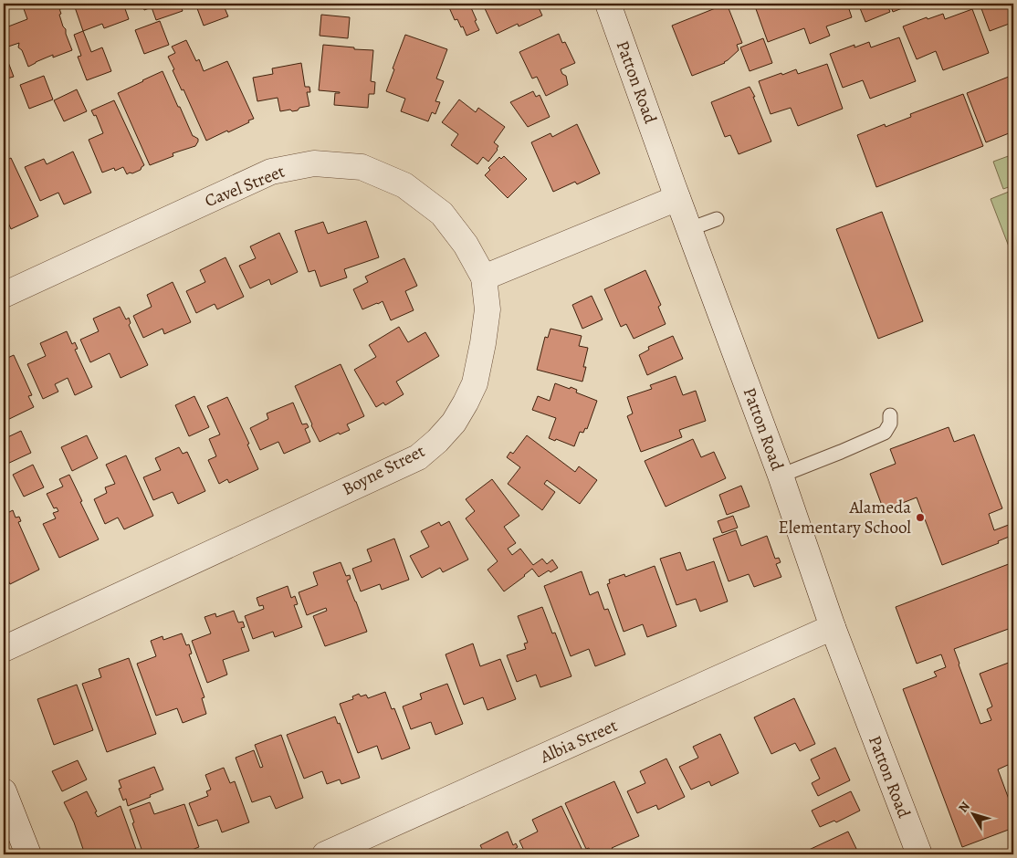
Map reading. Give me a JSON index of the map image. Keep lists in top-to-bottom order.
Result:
{
  "streets": {
    "street": [
      "Patton Road",
      "Cavel Street",
      "Boyne Street",
      "Albia Street"
    ]
  },
  "crossings": [
    ["Patton Road", "Albia Street"],
    ["Cavel Street", "Boyne Street"]
  ],
  "places": ["Alameda Elementary School"],
  "north": "top left"
}
